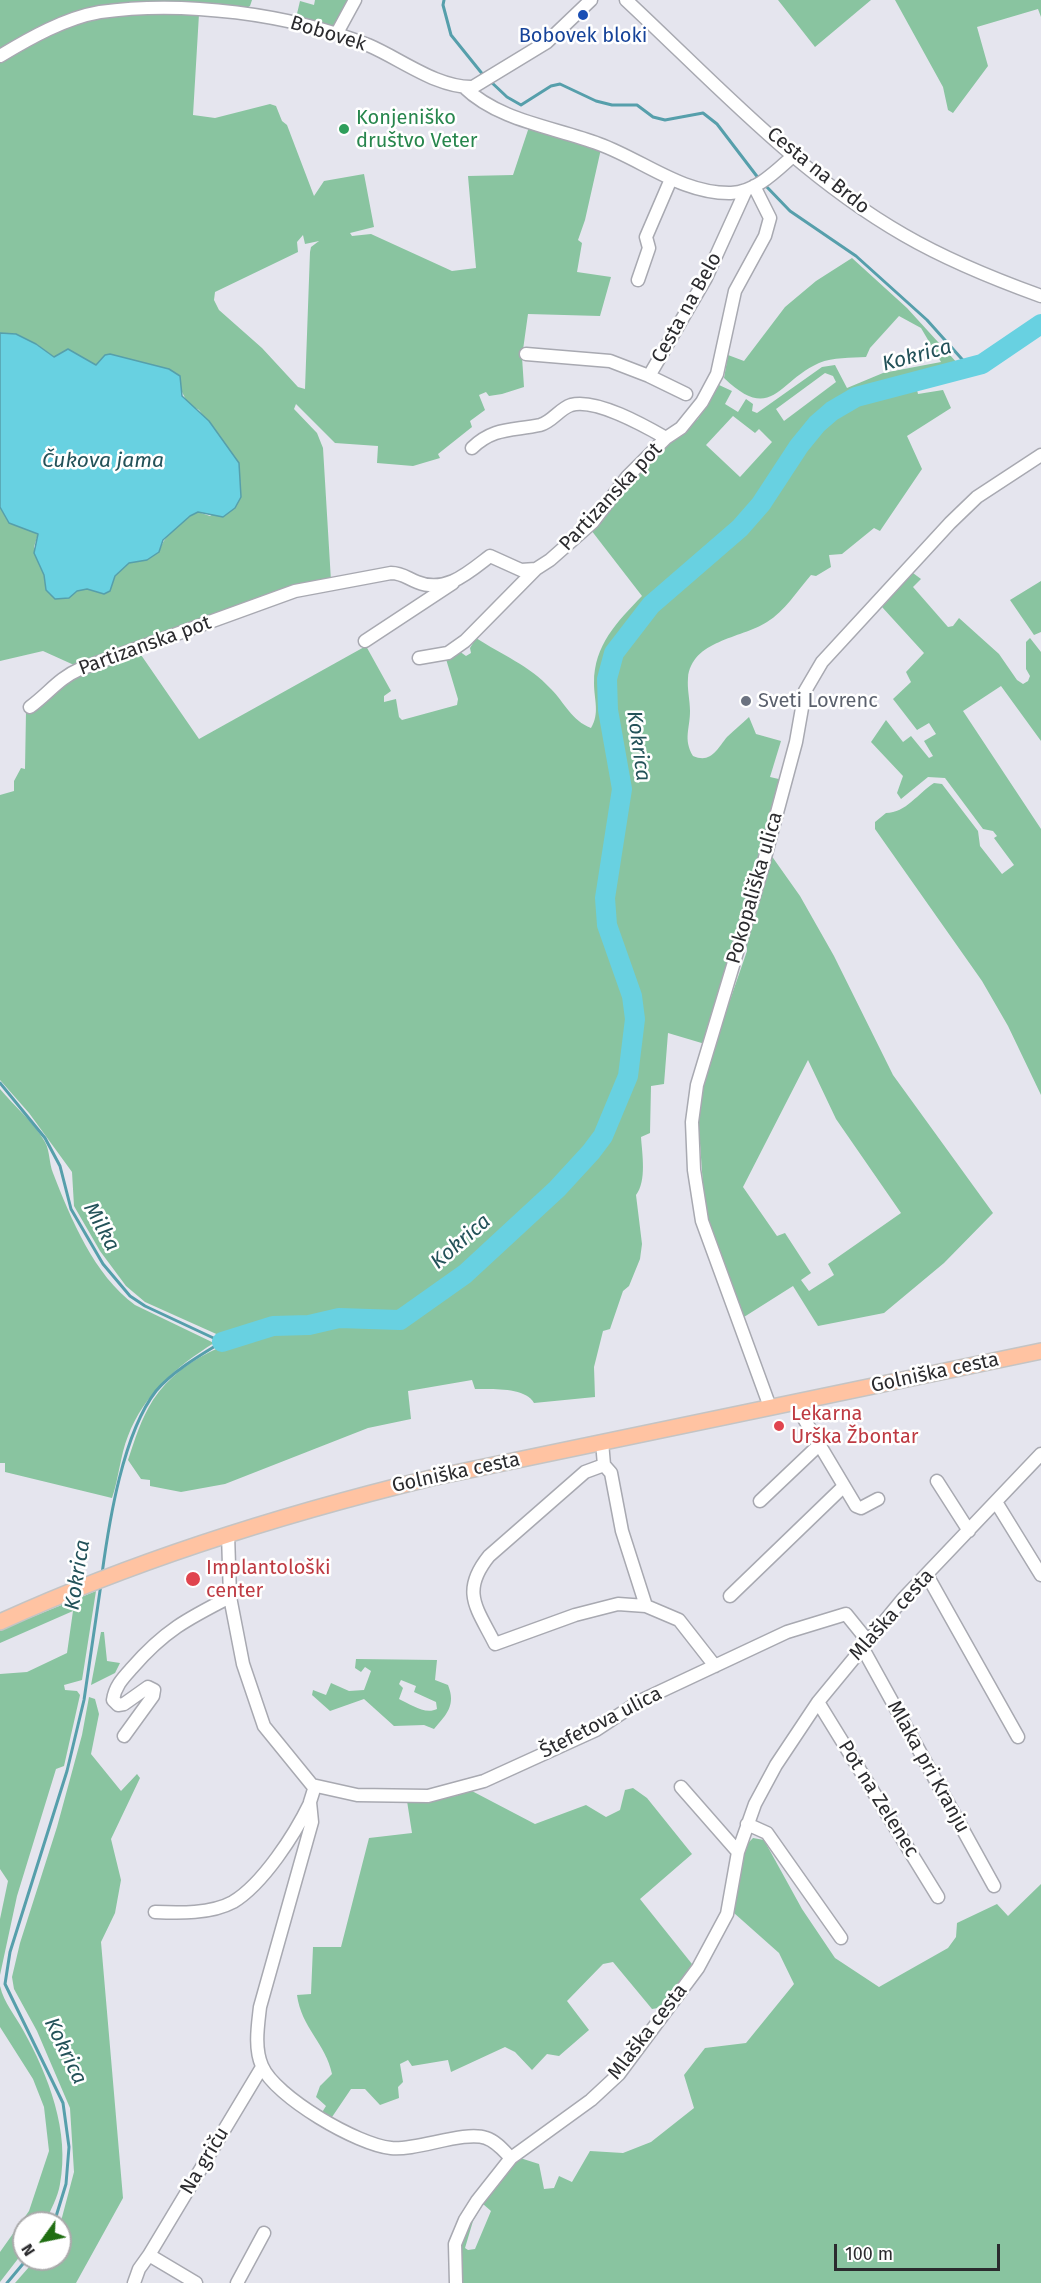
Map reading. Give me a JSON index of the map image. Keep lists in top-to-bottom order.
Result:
{
  "streets": {
    "main road": ["Golniška cesta"],
    "street": [
      "Bobovek",
      "Cesta na Brdo",
      "Cesta na Belo",
      "Partizanska pot",
      "Pokopališka ulica",
      "Mlaška cesta",
      "Štefetova ulica",
      "Mlaka pri Kranju",
      "Pot na Zelenec",
      "Na griču"
    ]
  },
  "crossings": [
    ["Cesta na Belo", "Partizanska pot"],
    ["Pokopališka ulica", "Golniška cesta"],
    ["Mlaška cesta", "Štefetova ulica"],
    ["Mlaška cesta", "Mlaka pri Kranju"],
    ["Mlaška cesta", "Pot na Zelenec"],
    ["Štefetova ulica", "Mlaka pri Kranju"]
  ],
  "water": ["Kokrica", "Čukova jama", "Milka"],
  "places": [
    "Bobovek bloki",
    "Konjeniško društvo Veter",
    "Sveti Lovrenc",
    "Lekarna Urška Žbontar",
    "Implantološki center"
  ],
  "scale_bar": "100 m",
  "north": "bottom left"
}
